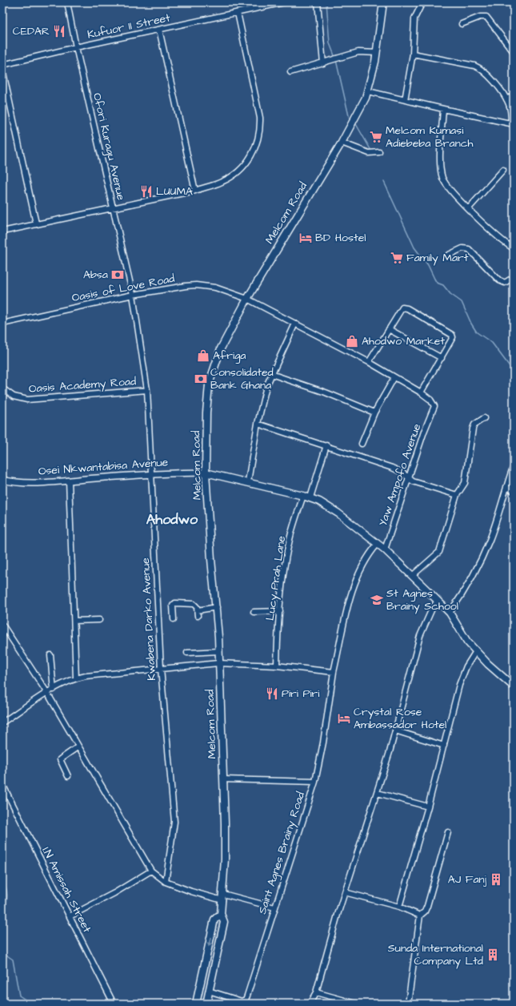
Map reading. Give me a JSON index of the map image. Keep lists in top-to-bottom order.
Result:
{
  "streets": {
    "main road": ["Melcom Road"],
    "street": [
      "Kufuor II Street",
      "Ofori Kuragu Avenue",
      "Oasis of Love Road",
      "Oasis Academy Road",
      "Osei Nkwantabisa Avenue",
      "Yaw Ampofo Avenue",
      "Lucy Prah Lane",
      "Kwabena Darko Avenue",
      "Saint Agnes Brainy Road",
      "I.N Amissah Street"
    ]
  },
  "crossings": [
    ["Kufuor II Street", "Ofori Kuragu Avenue"],
    ["Ofori Kuragu Avenue", "Oasis of Love Road"],
    ["Ofori Kuragu Avenue", "Kwabena Darko Avenue"],
    ["Melcom Road", "Oasis of Love Road"],
    ["Melcom Road", "Osei Nkwantabisa Avenue"],
    ["Oasis of Love Road", "Yaw Ampofo Avenue"],
    ["Oasis of Love Road", "Kwabena Darko Avenue"],
    ["Oasis Academy Road", "Kwabena Darko Avenue"],
    ["Osei Nkwantabisa Avenue", "Kwabena Darko Avenue"]
  ],
  "districts": ["Ahodwo"],
  "places": {
    "restaurant": ["CEDAR", "LUUMA", "Piri Piri"],
    "supermarket": ["Melcom Kumasi Adiebeba Branch", "Family Mart"],
    "hotel": ["BD Hostel", "Crystal Rose Ambassador Hotel"],
    "bank": ["Absa", "Consolidated Bank Ghana"],
    "shop": ["Ahodwo Market", "Afriga"],
    "school or university": ["St Agnes Brainy School"],
    "building": ["AJ Fanj", "Sunda International Company Ltd"]
  }
}
